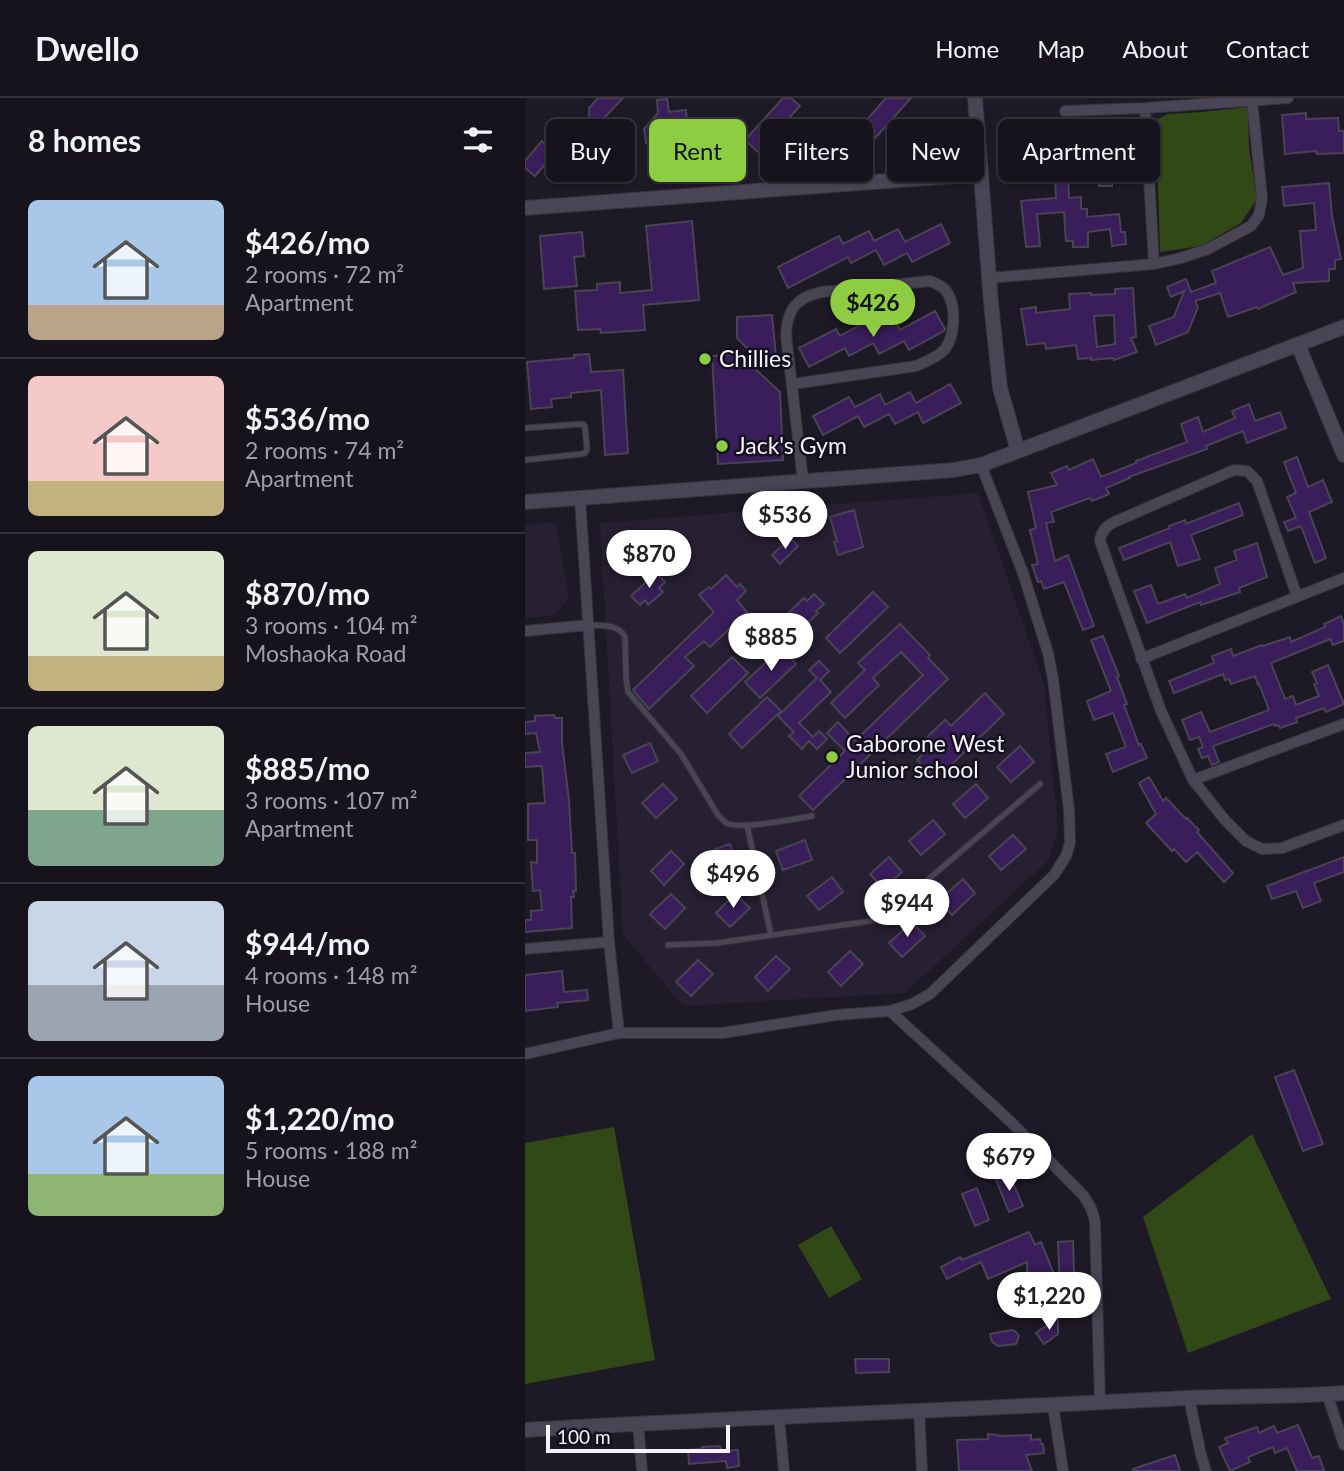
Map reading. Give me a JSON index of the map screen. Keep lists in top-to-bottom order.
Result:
{
  "places": ["Chillies", "Jack's Gym", "Gaborone West Junior school"],
  "scale_bar": "100 m",
  "page": {
    "header": "Dwello",
    "nav": [
      "Home",
      "Map",
      "About",
      "Contact"
    ],
    "heading": "8 homes",
    "chip": [
      "Buy",
      "Rent",
      "Filters",
      "New",
      "Apartment"
    ],
    "list": [
      {
        "name": "$426/mo",
        "note": "2 rooms · 72 m² · Apartment"
      },
      {
        "name": "$536/mo",
        "note": "2 rooms · 74 m² · Apartment"
      },
      {
        "name": "$870/mo",
        "note": "3 rooms · 104 m² · Moshaoka Road"
      },
      {
        "name": "$885/mo",
        "note": "3 rooms · 107 m² · Apartment"
      },
      {
        "name": "$944/mo",
        "note": "4 rooms · 148 m² · House"
      },
      {
        "name": "$1,220/mo",
        "note": "5 rooms · 188 m² · House"
      }
    ],
    "price": [
      "$426",
      "$536",
      "$870",
      "$885",
      "$496",
      "$944",
      "$679",
      "$1,220"
    ],
    "scale": "100 m"
  }
}
